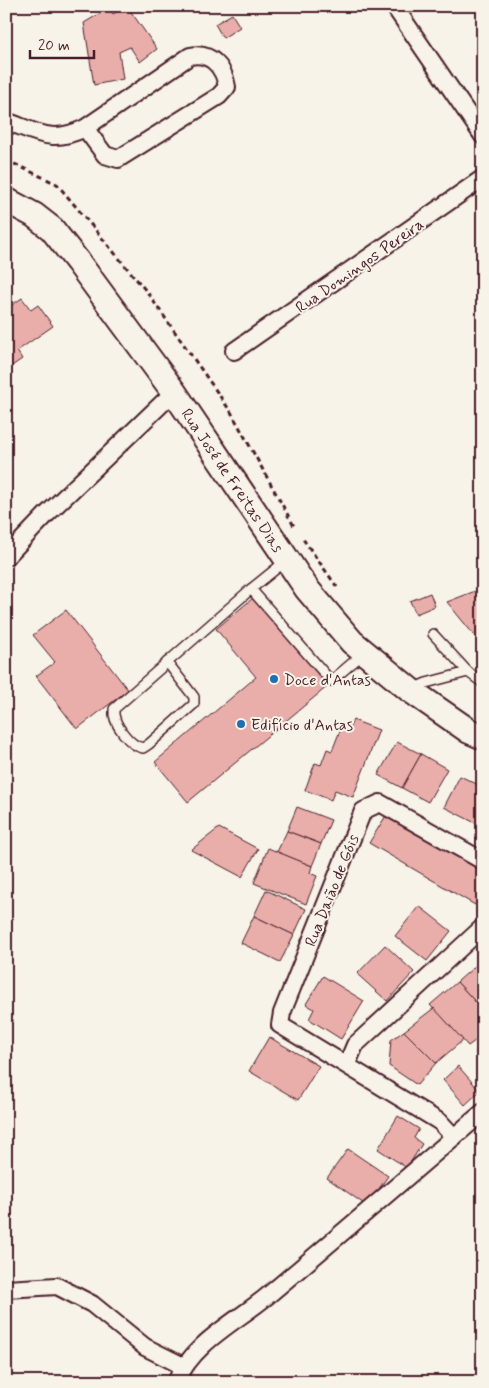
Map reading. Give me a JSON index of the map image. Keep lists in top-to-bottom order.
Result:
{
  "streets": {
    "main road": ["Rua José de Freitas Dias"],
    "street": ["Rua Domingos Pereira", "Rua Daião de Góis"]
  },
  "places": ["Doce d'Antas", "Edifício d'Antas"],
  "scale_bar": "20 m"
}
